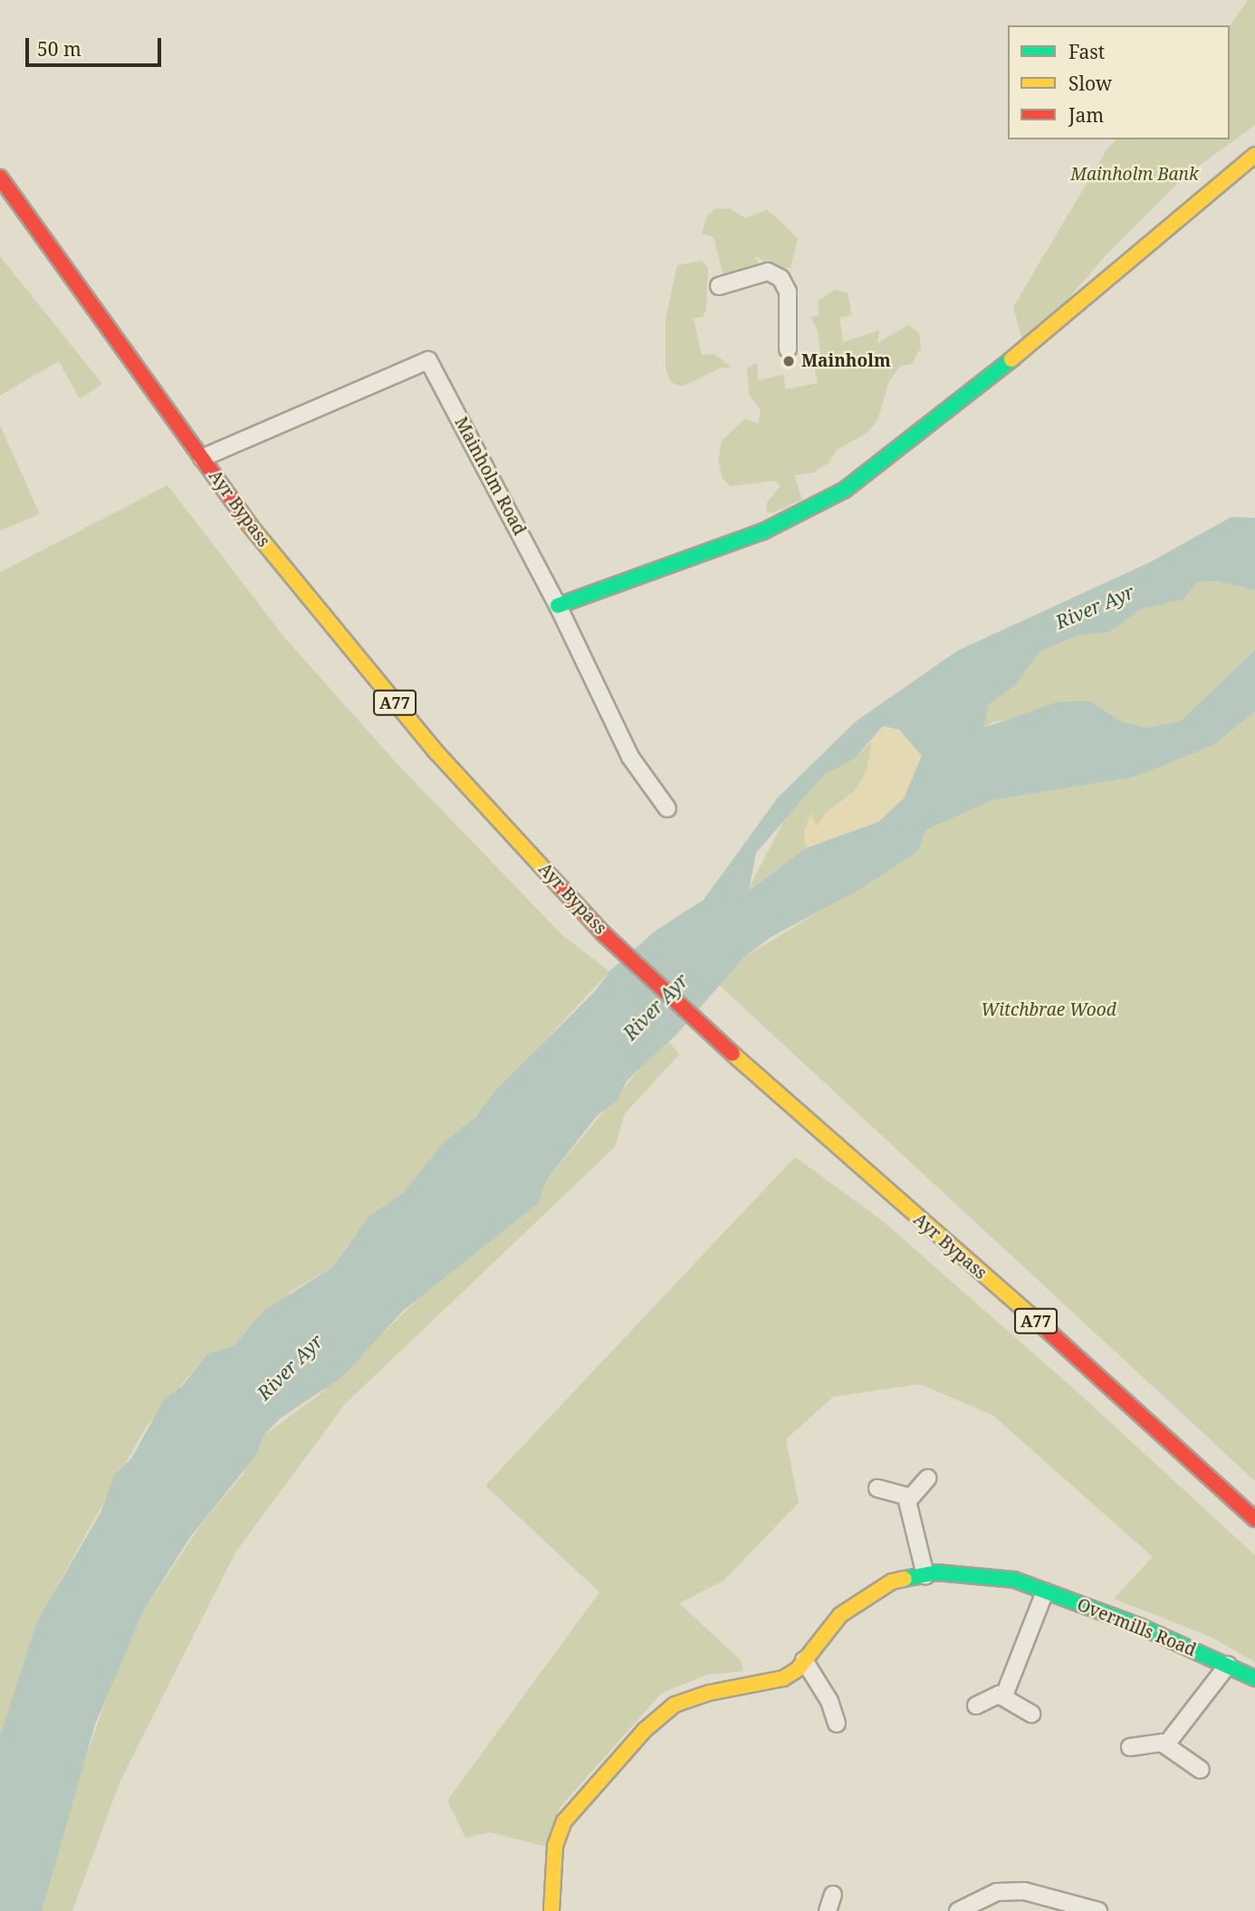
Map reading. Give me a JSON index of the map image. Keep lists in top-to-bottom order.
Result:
{
  "streets": {
    "main road": ["Ayr Bypass", "A77", "Overmills Road"],
    "street": ["Mainholm Road"]
  },
  "crossings": [
    ["Mainholm Road", "Ayr Bypass"]
  ],
  "water": ["River Ayr"],
  "parks": ["Mainholm Bank", "Witchbrae Wood"],
  "places": ["Mainholm"],
  "legend": ["Fast", "Slow", "Jam"],
  "scale_bar": "50 m"
}
